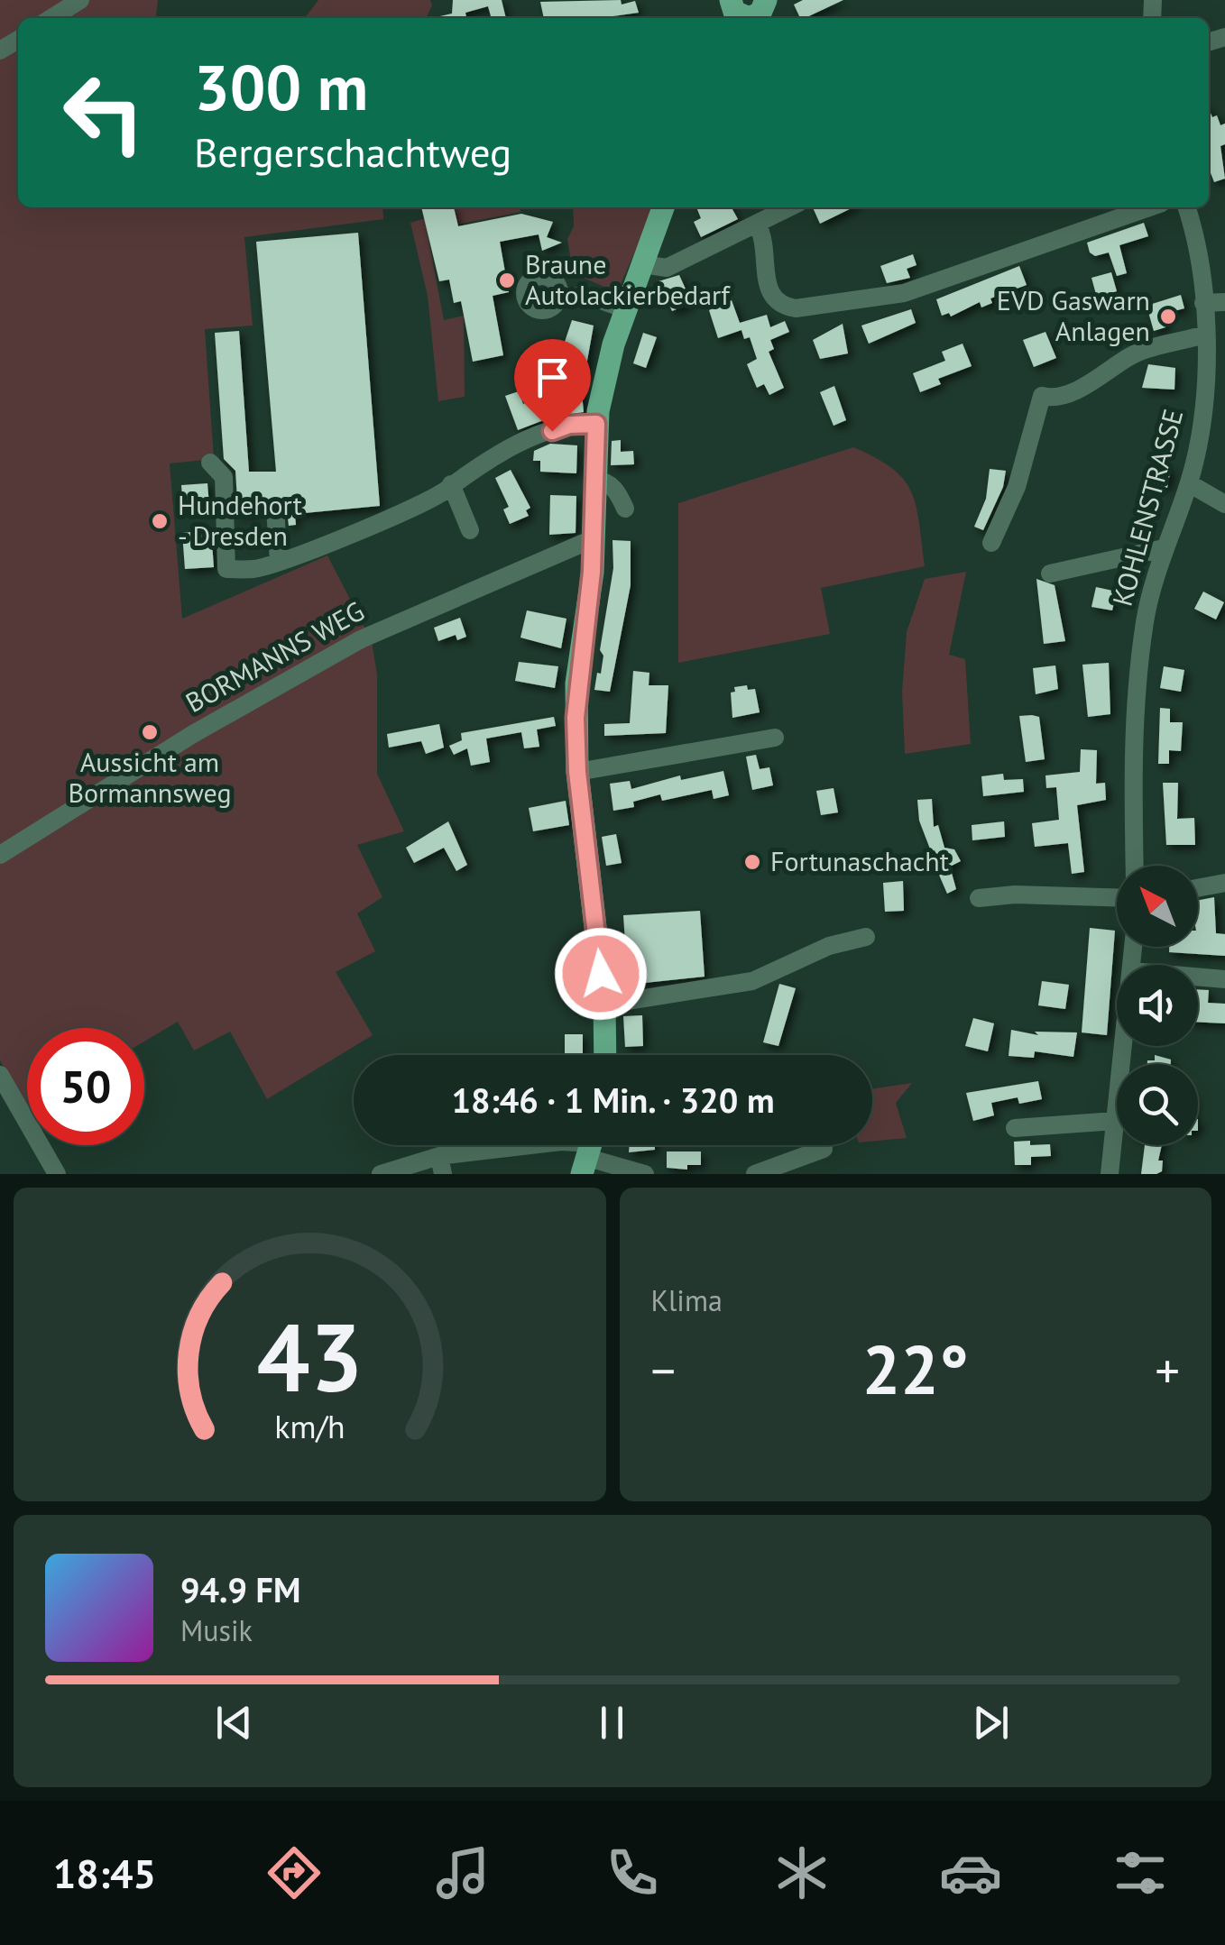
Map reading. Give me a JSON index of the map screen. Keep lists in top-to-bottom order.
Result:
{
  "streets": {
    "street": ["KOHLENSTRASSE", "BORMANNS WEG"]
  },
  "places": [
    "Braune Autolackierbedarf",
    "EVD Gaswarn Anlagen",
    "Hundehort - Dresden",
    "Aussicht am Bormannsweg",
    "Fortunaschacht"
  ],
  "north": "top left",
  "page": {
    "turn": ["300 m", "Bergerschachtweg"],
    "limit": "50",
    "trip": "18:46 · 1 Min. · 320 m",
    "tile": "Klima",
    "heat": ["−", "22°", "+"],
    "song": ["94.9 FM", "Musik"],
    "tabs": "18:45",
    "gauge": ["43", "km/h"]
  }
}
